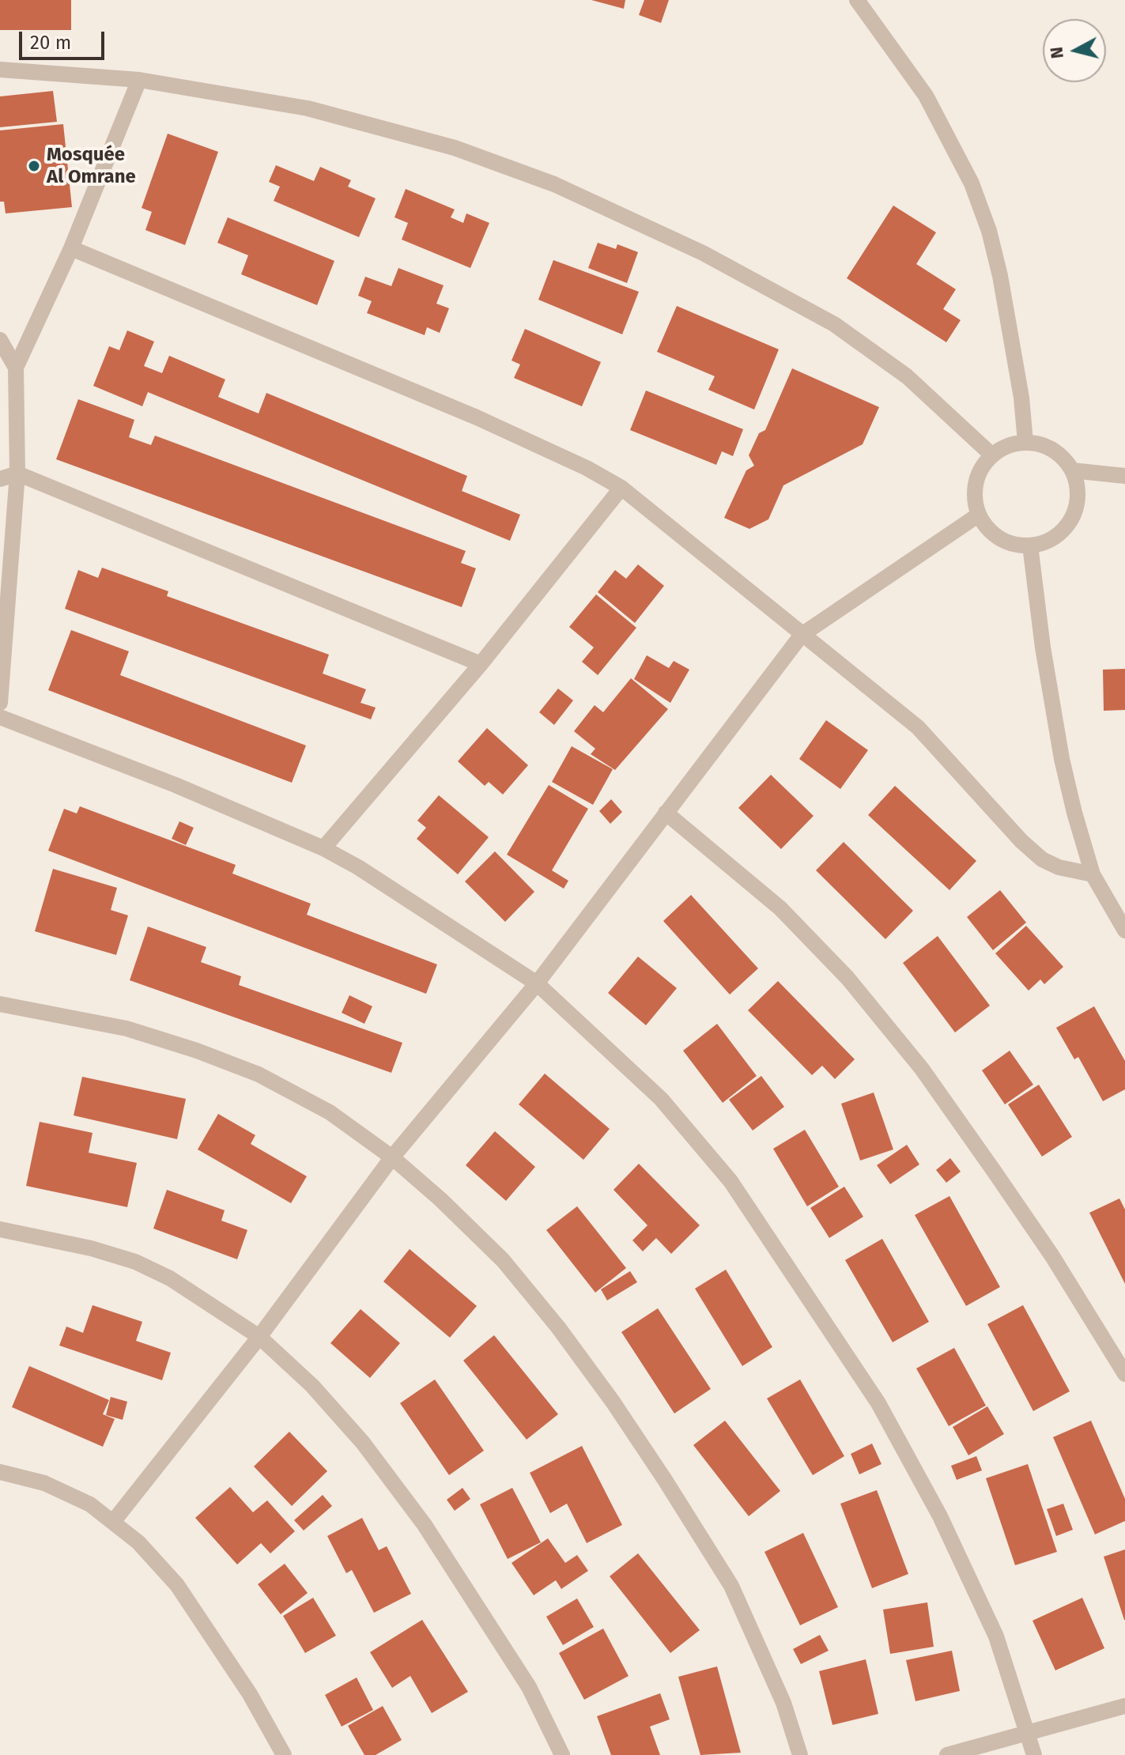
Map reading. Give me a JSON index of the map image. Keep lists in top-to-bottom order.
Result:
{
  "places": ["Mosquée Al Omrane"],
  "scale_bar": "20 m",
  "north": "left"
}
